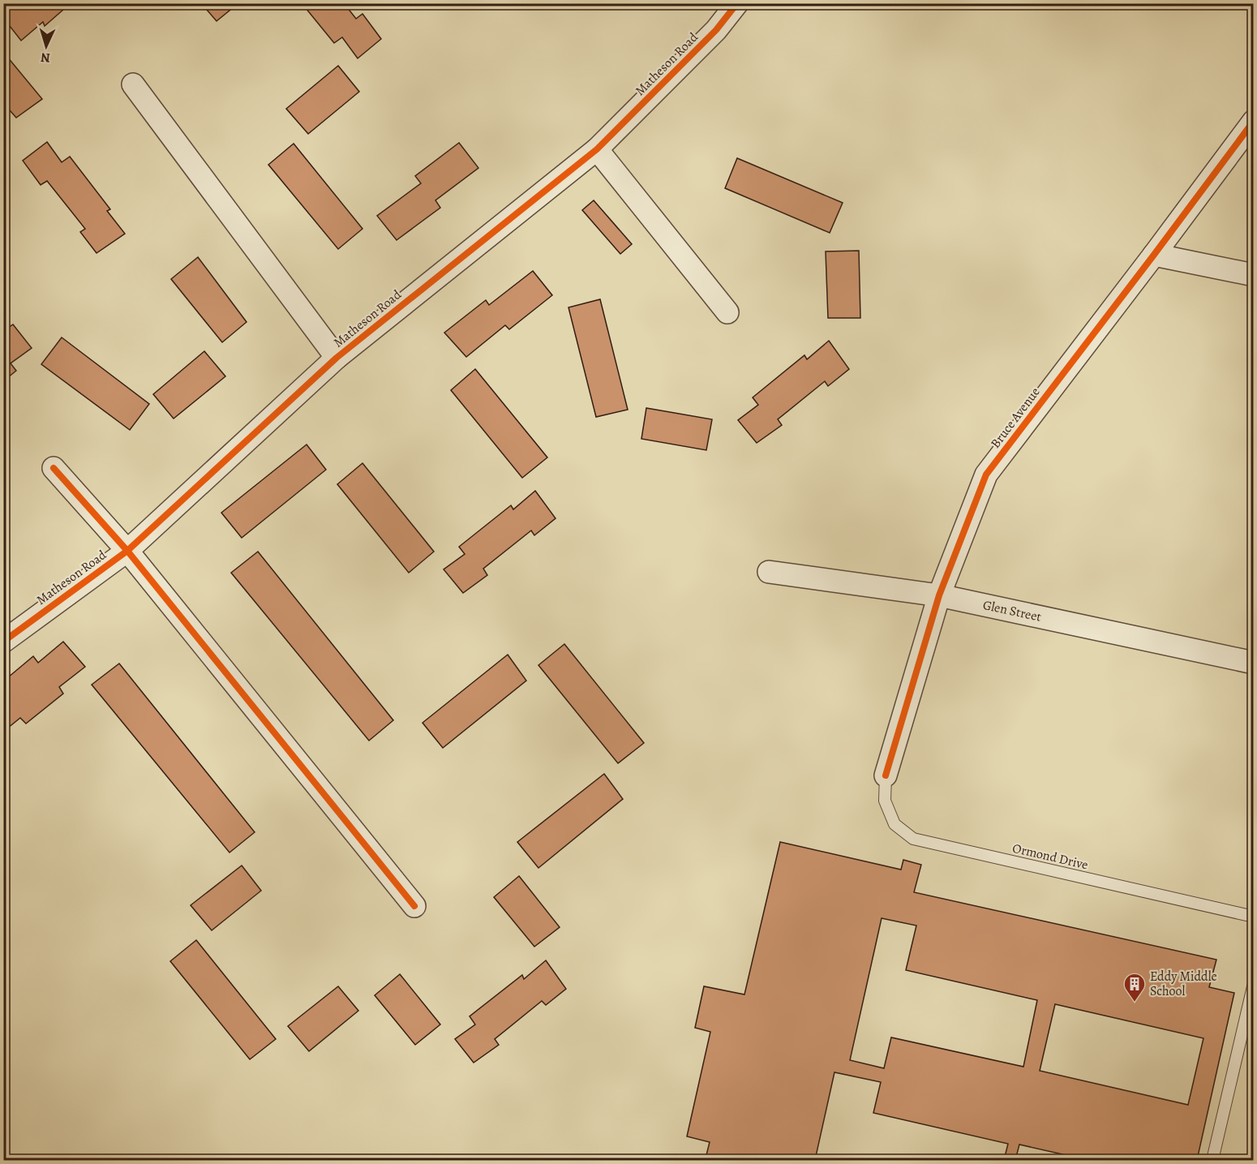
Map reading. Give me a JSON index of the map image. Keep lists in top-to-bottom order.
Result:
{
  "streets": {
    "street": ["Matheson Road", "Bruce Avenue", "Glen Street"],
    "lane": ["Ormond Drive"]
  },
  "crossings": [
    ["Bruce Avenue", "Glen Street"],
    ["Bruce Avenue", "Ormond Drive"]
  ],
  "places": {
    "building": ["Eddy Middle School"]
  },
  "north": "bottom"
}
